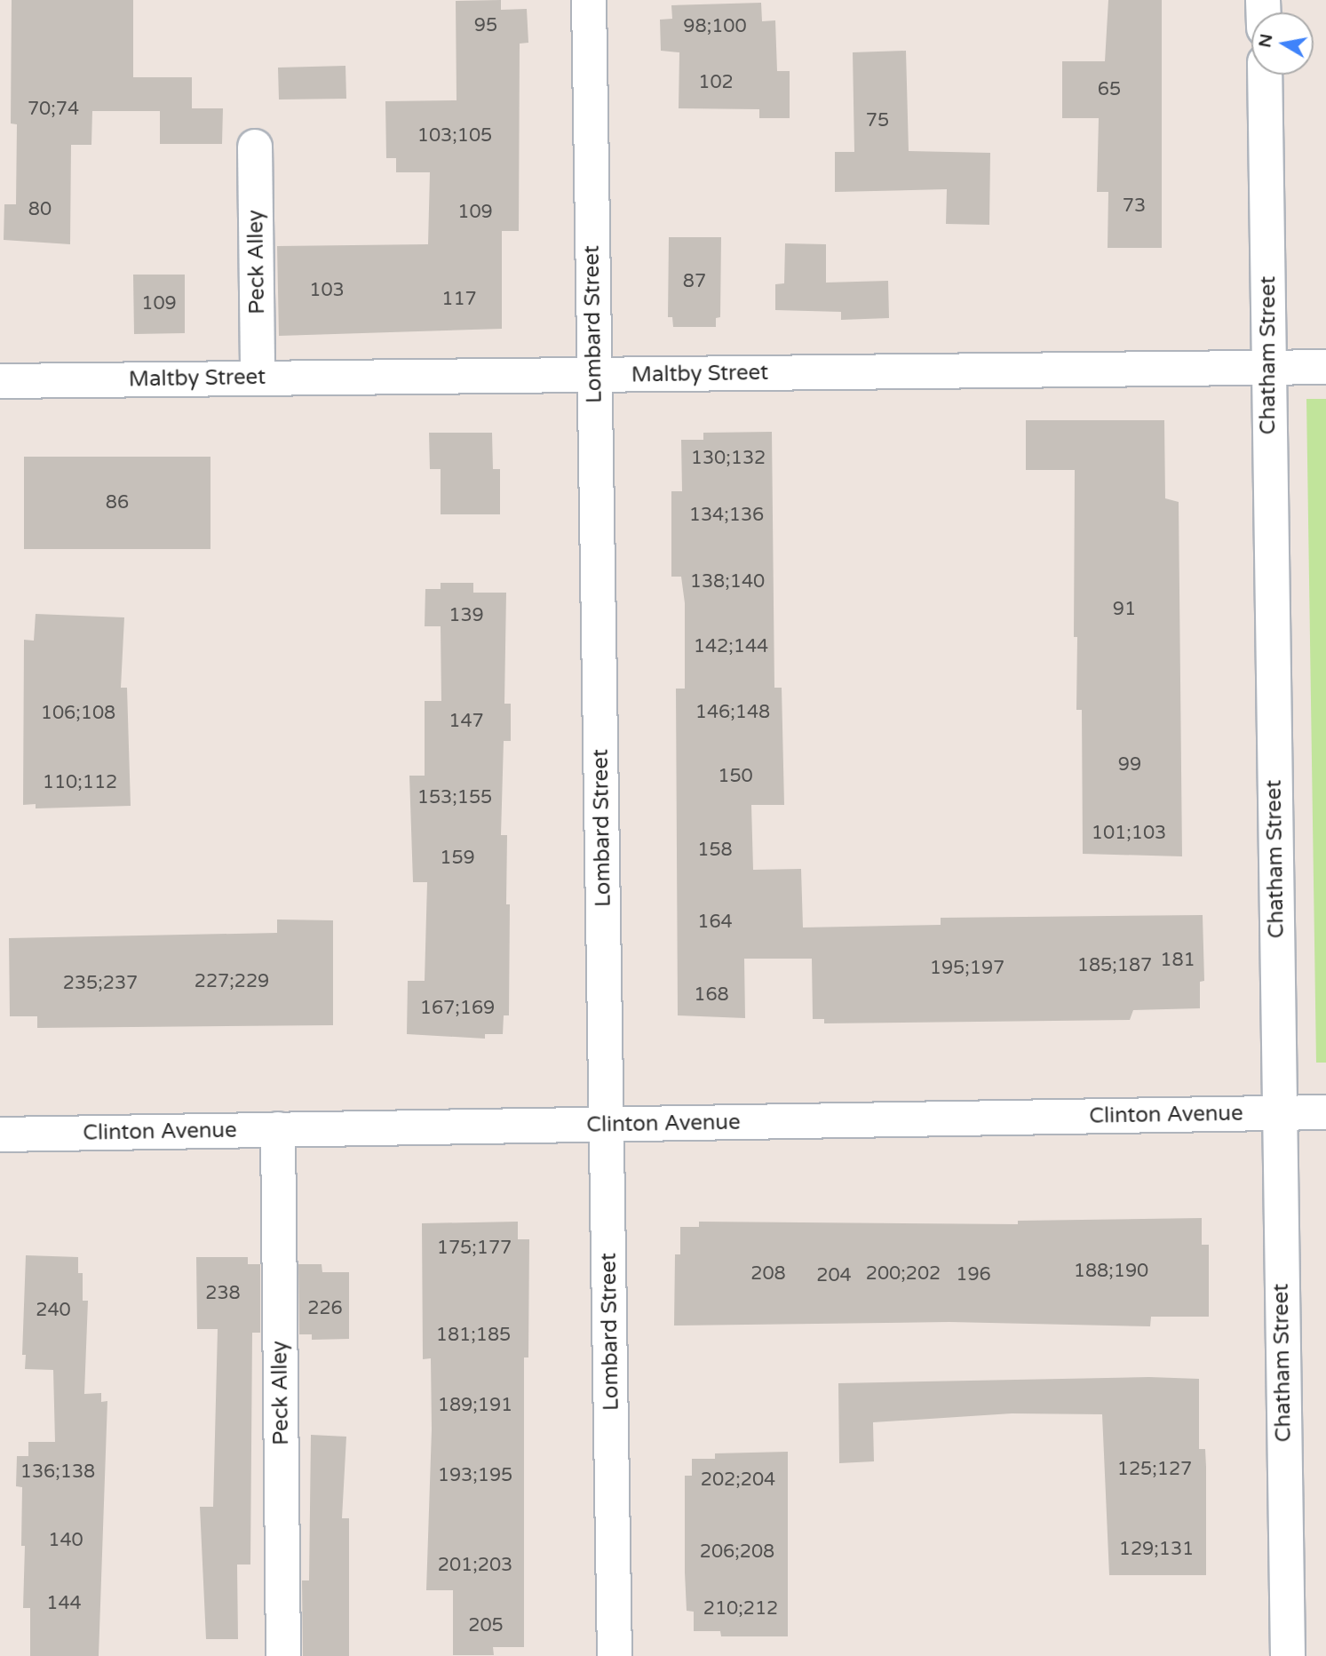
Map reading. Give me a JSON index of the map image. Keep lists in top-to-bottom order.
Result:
{
  "streets": {
    "street": [
      "Peck Alley",
      "Lombard Street",
      "Chatham Street",
      "Maltby Street",
      "Clinton Avenue"
    ]
  },
  "crossings": [
    ["Peck Alley", "Maltby Street"],
    ["Peck Alley", "Clinton Avenue"],
    ["Lombard Street", "Maltby Street"],
    ["Lombard Street", "Clinton Avenue"],
    ["Chatham Street", "Maltby Street"],
    ["Chatham Street", "Clinton Avenue"]
  ],
  "house_numbers": [
    "95",
    "98;100",
    "102",
    "65",
    "70;74",
    "75",
    "103;105",
    "73",
    "80",
    "109",
    "87",
    "103",
    "117",
    "109",
    "130;132",
    "86",
    "134;136",
    "138;140",
    "91",
    "139",
    "142;144",
    "146;148",
    "106;108",
    "147",
    "99",
    "150",
    "110;112",
    "153;155",
    "101;103",
    "158",
    "159",
    "164",
    "181",
    "185;187",
    "195;197",
    "227;229",
    "235;237",
    "168",
    "167;169",
    "175;177",
    "188;190",
    "208",
    "200;202",
    "196",
    "204",
    "238",
    "226",
    "240",
    "181;185",
    "189;191",
    "125;127",
    "136;138",
    "193;195",
    "202;204",
    "140",
    "129;131",
    "206;208",
    "201;203",
    "144",
    "210;212",
    "205"
  ],
  "north": "left"
}
